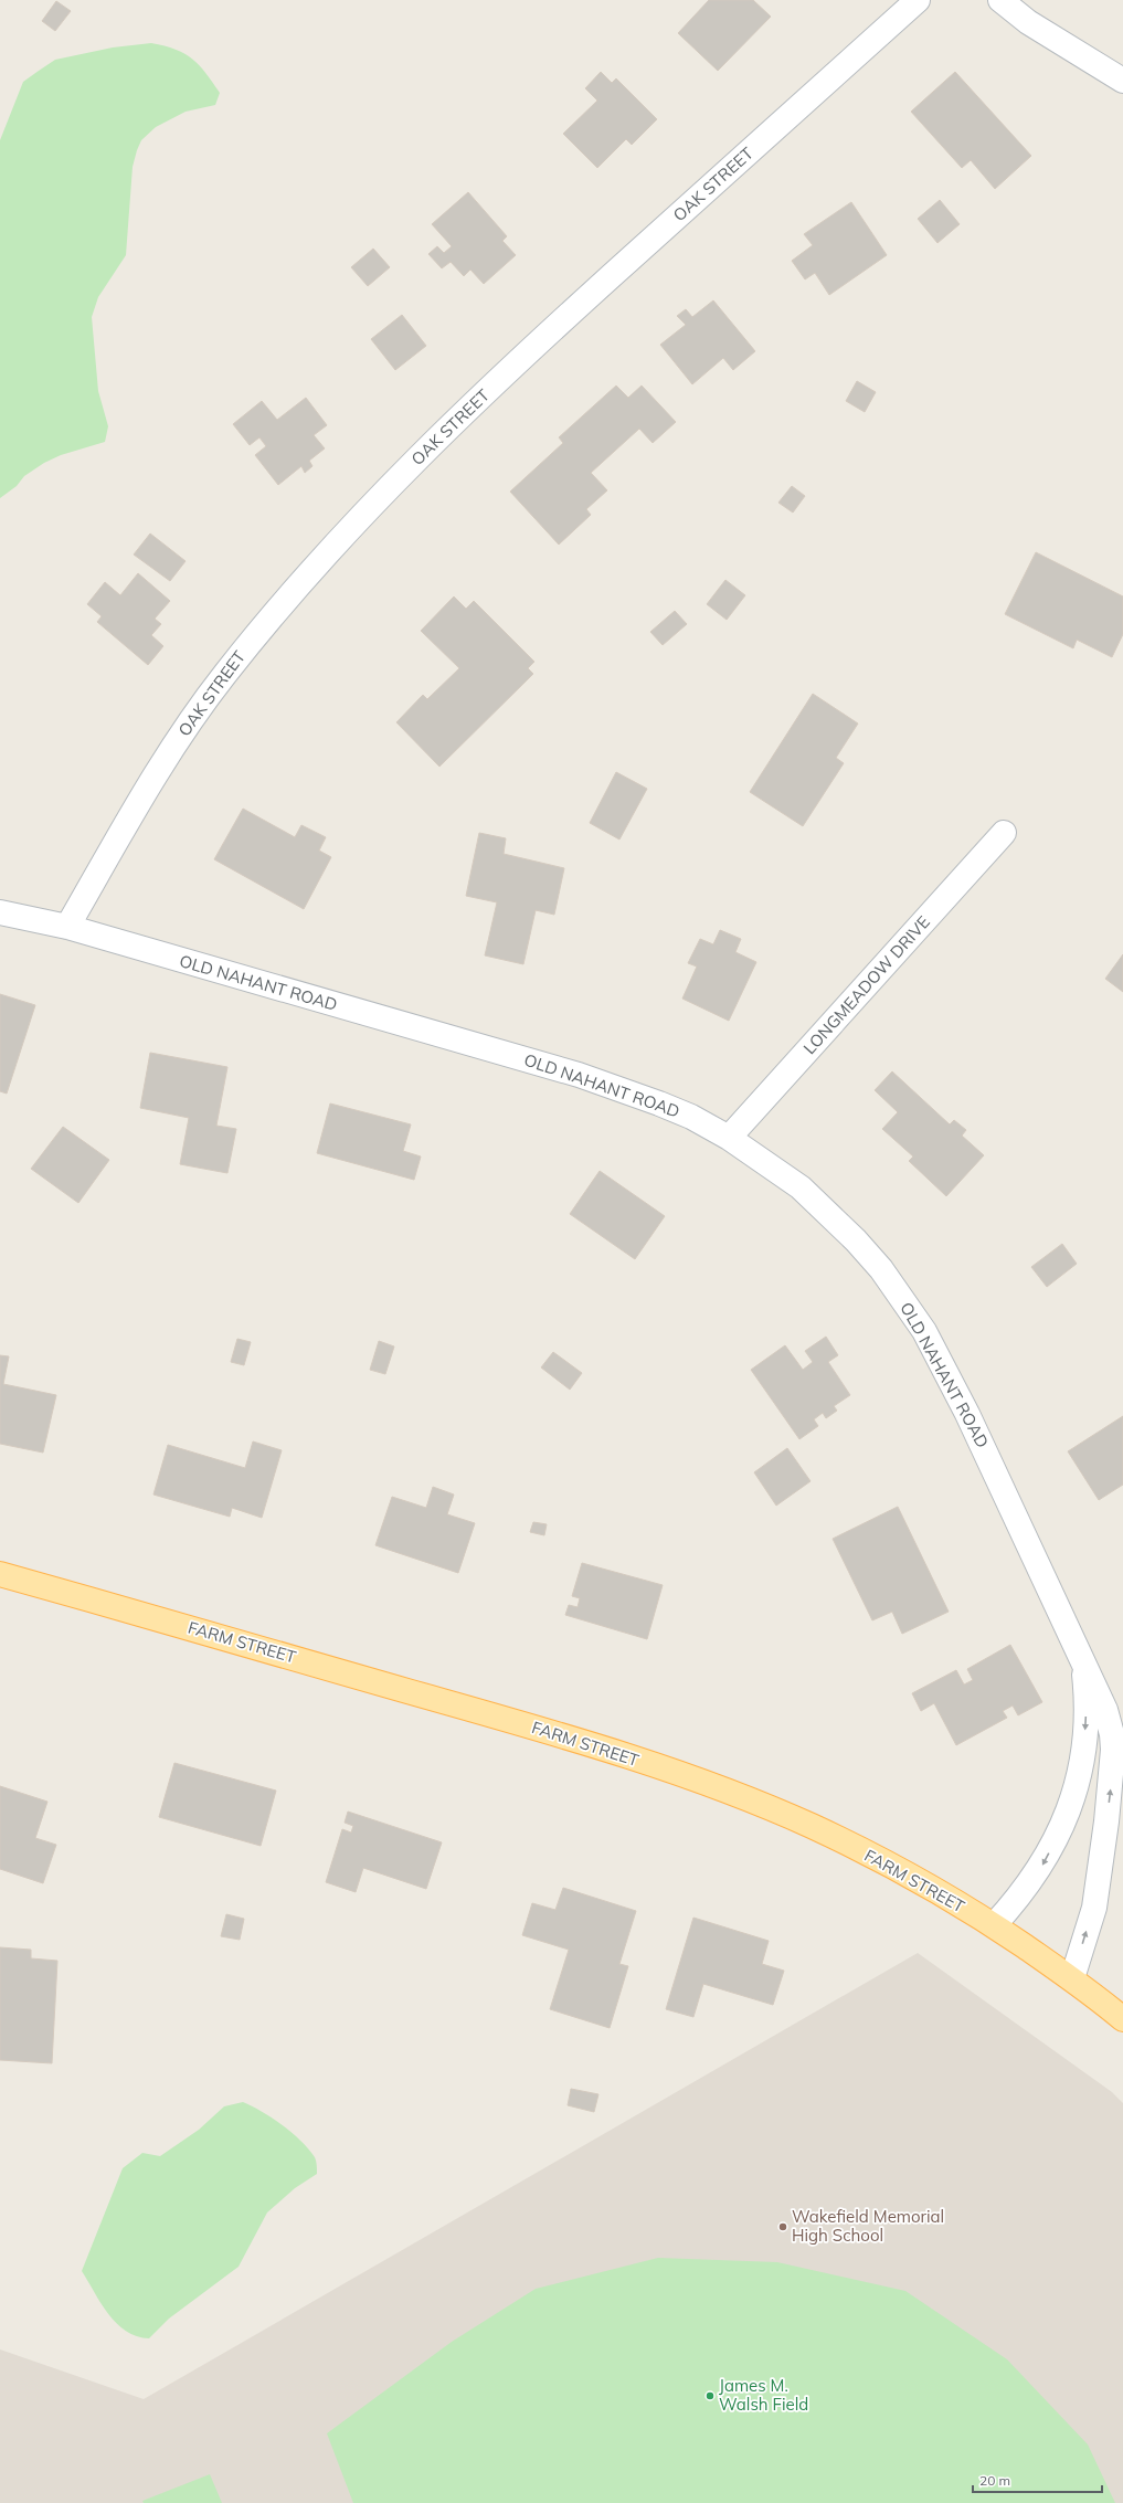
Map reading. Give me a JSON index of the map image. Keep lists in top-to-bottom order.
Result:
{
  "streets": {
    "main road": ["FARM STREET"],
    "street": ["OAK STREET", "OLD NAHANT ROAD", "LONGMEADOW DRIVE"]
  },
  "crossings": [
    ["OAK STREET", "OLD NAHANT ROAD"],
    ["OLD NAHANT ROAD", "LONGMEADOW DRIVE"],
    ["OLD NAHANT ROAD", "FARM STREET"]
  ],
  "places": ["Wakefield Memorial High School", "James M. Walsh Field"],
  "scale_bar": "20 m"
}
